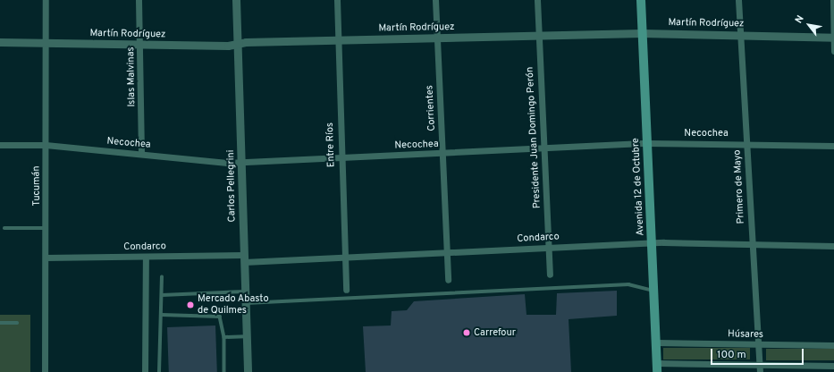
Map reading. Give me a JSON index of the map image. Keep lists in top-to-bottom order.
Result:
{
  "streets": {
    "main road": ["Avenida 12 de Octubre"],
    "street": [
      "Martín Rodríguez",
      "Islas Malvinas",
      "Corrientes",
      "Necochea",
      "Presidente Juan Domingo Perón",
      "Entre Ríos",
      "Tucumán",
      "Carlos Pellegrini",
      "Primero de Mayo",
      "Condarco",
      "Húsares"
    ]
  },
  "crossings": [
    ["Martín Rodríguez", "Islas Malvinas"],
    ["Martín Rodríguez", "Corrientes"],
    ["Martín Rodríguez", "Presidente Juan Domingo Perón"],
    ["Martín Rodríguez", "Entre Ríos"],
    ["Martín Rodríguez", "Tucumán"],
    ["Martín Rodríguez", "Carlos Pellegrini"],
    ["Martín Rodríguez", "Avenida 12 de Octubre"],
    ["Martín Rodríguez", "Primero de Mayo"],
    ["Islas Malvinas", "Necochea"],
    ["Corrientes", "Necochea"],
    ["Corrientes", "Condarco"],
    ["Necochea", "Presidente Juan Domingo Perón"],
    ["Necochea", "Entre Ríos"],
    ["Necochea", "Tucumán"],
    ["Necochea", "Carlos Pellegrini"],
    ["Necochea", "Avenida 12 de Octubre"],
    ["Necochea", "Primero de Mayo"],
    ["Presidente Juan Domingo Perón", "Condarco"],
    ["Entre Ríos", "Condarco"],
    ["Tucumán", "Condarco"],
    ["Carlos Pellegrini", "Condarco"],
    ["Avenida 12 de Octubre", "Condarco"],
    ["Avenida 12 de Octubre", "Húsares"],
    ["Primero de Mayo", "Condarco"],
    ["Primero de Mayo", "Húsares"]
  ],
  "places": ["Mercado Abasto de Quilmes", "Carrefour"],
  "scale_bar": "100 m",
  "north": "top left"
}
